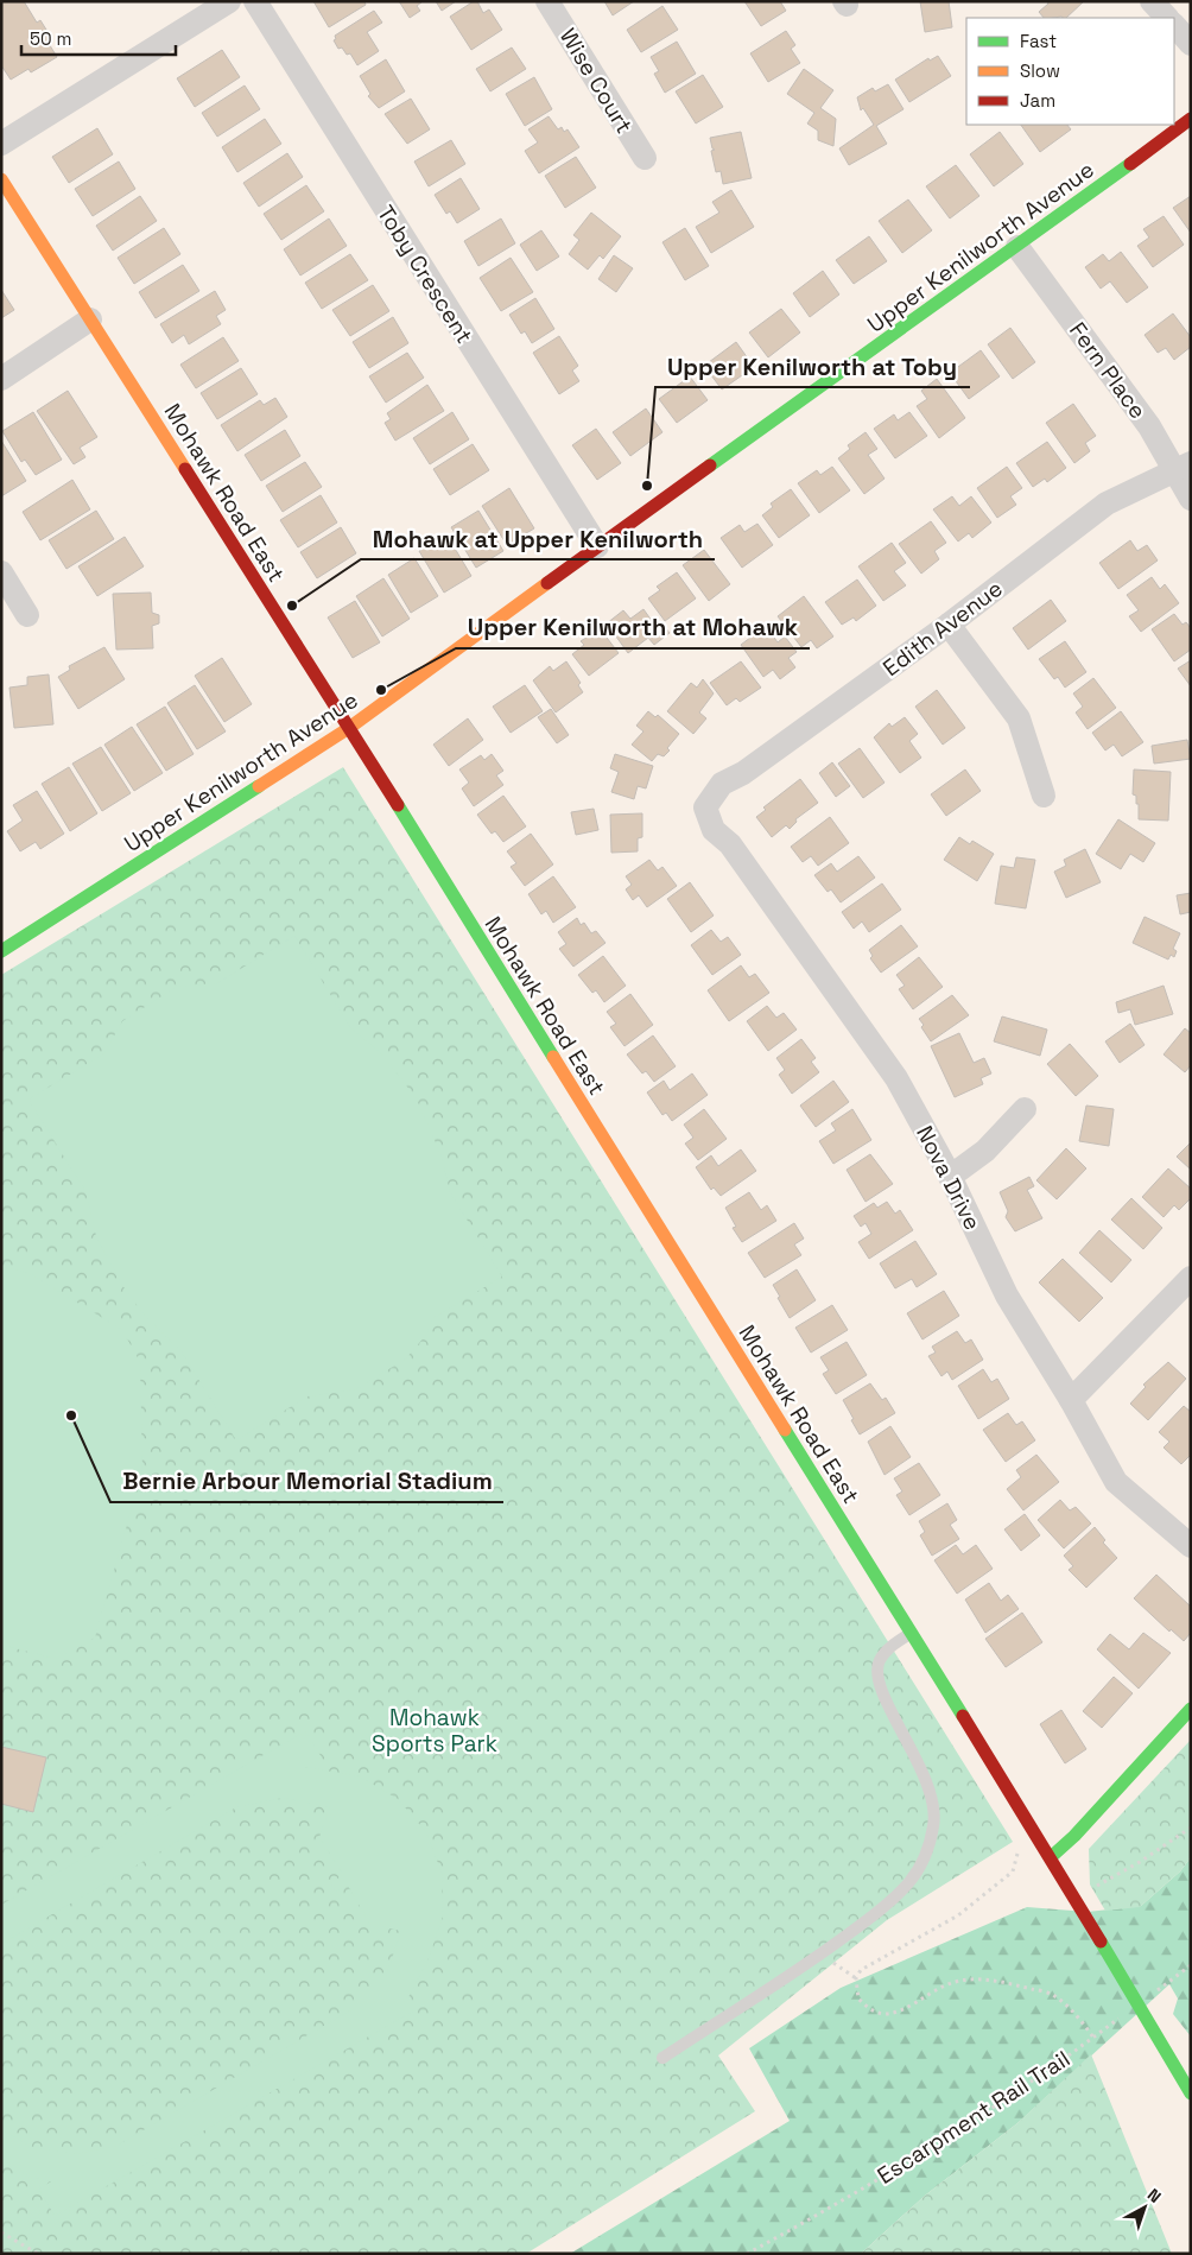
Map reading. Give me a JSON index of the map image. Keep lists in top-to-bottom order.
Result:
{
  "streets": {
    "main road": ["Upper Kenilworth Avenue", "Mohawk Road East"],
    "street": [
      "Wise Court",
      "Toby Crescent",
      "Fern Place",
      "Edith Avenue",
      "Nova Drive"
    ],
    "path": ["Escarpment Rail Trail"]
  },
  "crossings": [
    ["Upper Kenilworth Avenue", "Toby Crescent"],
    ["Upper Kenilworth Avenue", "Fern Place"],
    ["Upper Kenilworth Avenue", "Mohawk Road East"],
    ["Fern Place", "Edith Avenue"],
    ["Edith Avenue", "Nova Drive"]
  ],
  "parks": ["Mohawk Sports Park"],
  "places": [
    "Upper Kenilworth at Toby",
    "Mohawk at Upper Kenilworth",
    "Upper Kenilworth at Mohawk",
    "Bernie Arbour Memorial Stadium"
  ],
  "legend": ["Fast", "Slow", "Jam"],
  "scale_bar": "50 m",
  "north": "top right"
}
